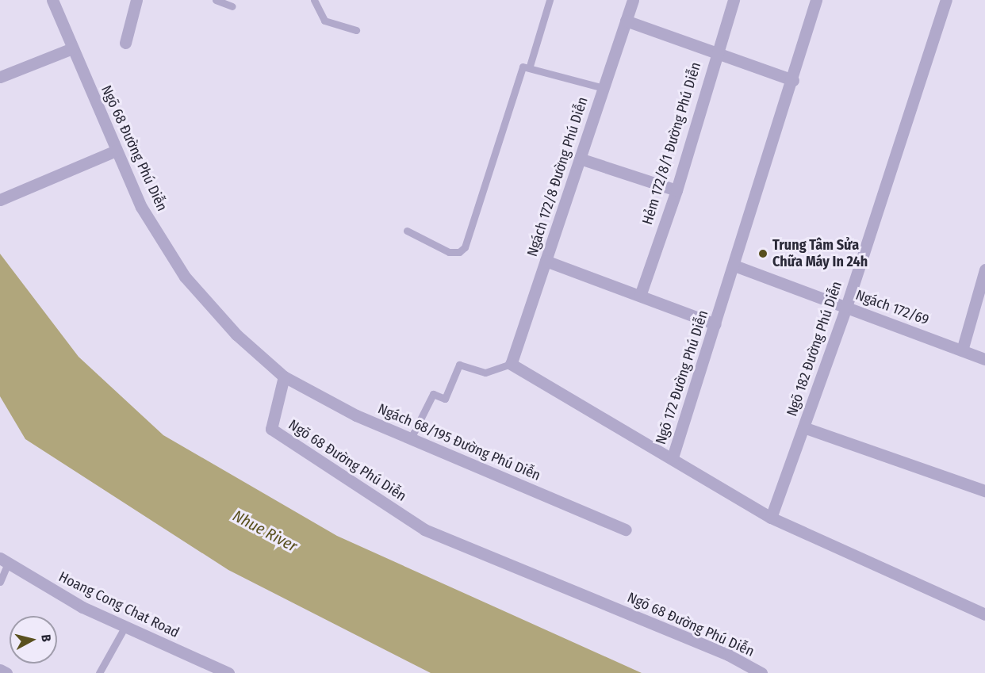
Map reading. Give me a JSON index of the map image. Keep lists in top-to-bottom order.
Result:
{
  "streets": {
    "street": [
      "Hẻm 172/8/1 Đường Phú Diễn",
      "Ngõ 68 Đường Phú Diễn",
      "Ngách 172/8 Đường Phú Diễn",
      "Ngách 172/69",
      "Ngõ 182 Đường Phú Diễn",
      "Ngõ 172 Đường Phú Diễn",
      "Ngách 68/195 Đường Phú Diễn",
      "Hoang Cong Chat Road"
    ]
  },
  "crossings": [
    ["Ngõ 68 Đường Phú Diễn", "Ngách 68/195 Đường Phú Diễn"],
    ["Ngách 172/69", "Ngõ 182 Đường Phú Diễn"],
    ["Ngách 172/69", "Ngõ 172 Đường Phú Diễn"],
    ["Ngõ 182 Đường Phú Diễn", "Ngõ 172 Đường Phú Diễn"]
  ],
  "water": ["Nhue River"],
  "places": ["Trung Tâm Sửa Chữa Máy In 24h"],
  "north": "right"
}
